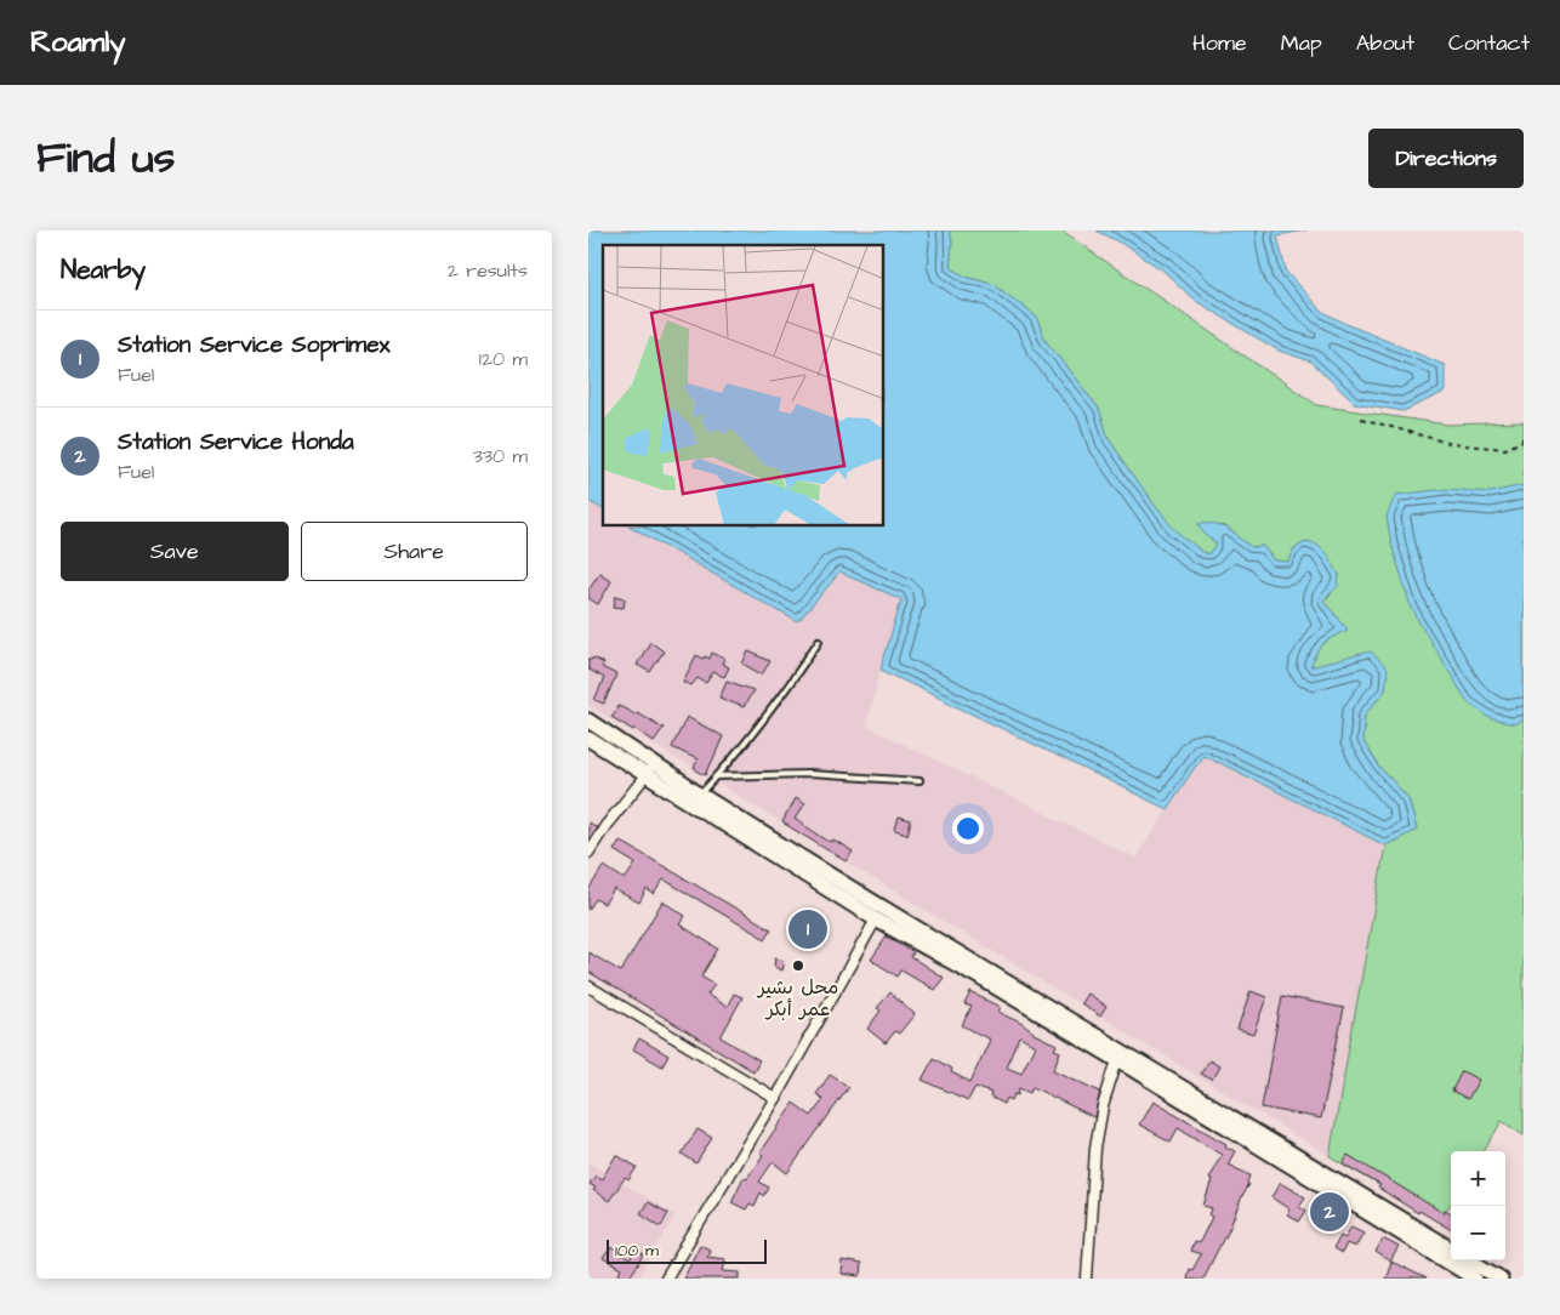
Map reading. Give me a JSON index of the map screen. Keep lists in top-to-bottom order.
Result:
{
  "places": ["محل بشير عمر أبكر"],
  "scale_bar": "100 m",
  "page": {
    "header": "Roamly",
    "nav": [
      "Home",
      "Map",
      "About",
      "Contact"
    ],
    "title": "Find us",
    "buttons": [
      "Directions",
      ["Save", "Share"]
    ],
    "heading": ["Nearby", "2 results"],
    "list": [
      {
        "mark": "1",
        "name": "Station Service Soprimex",
        "note": "Fuel",
        "value": "120 m"
      },
      {
        "mark": "2",
        "name": "Station Service Honda",
        "note": "Fuel",
        "value": "330 m"
      }
    ],
    "pins": ["1", "2"],
    "map_buttons": ["+", "−"],
    "scale": "100 m"
  }
}
